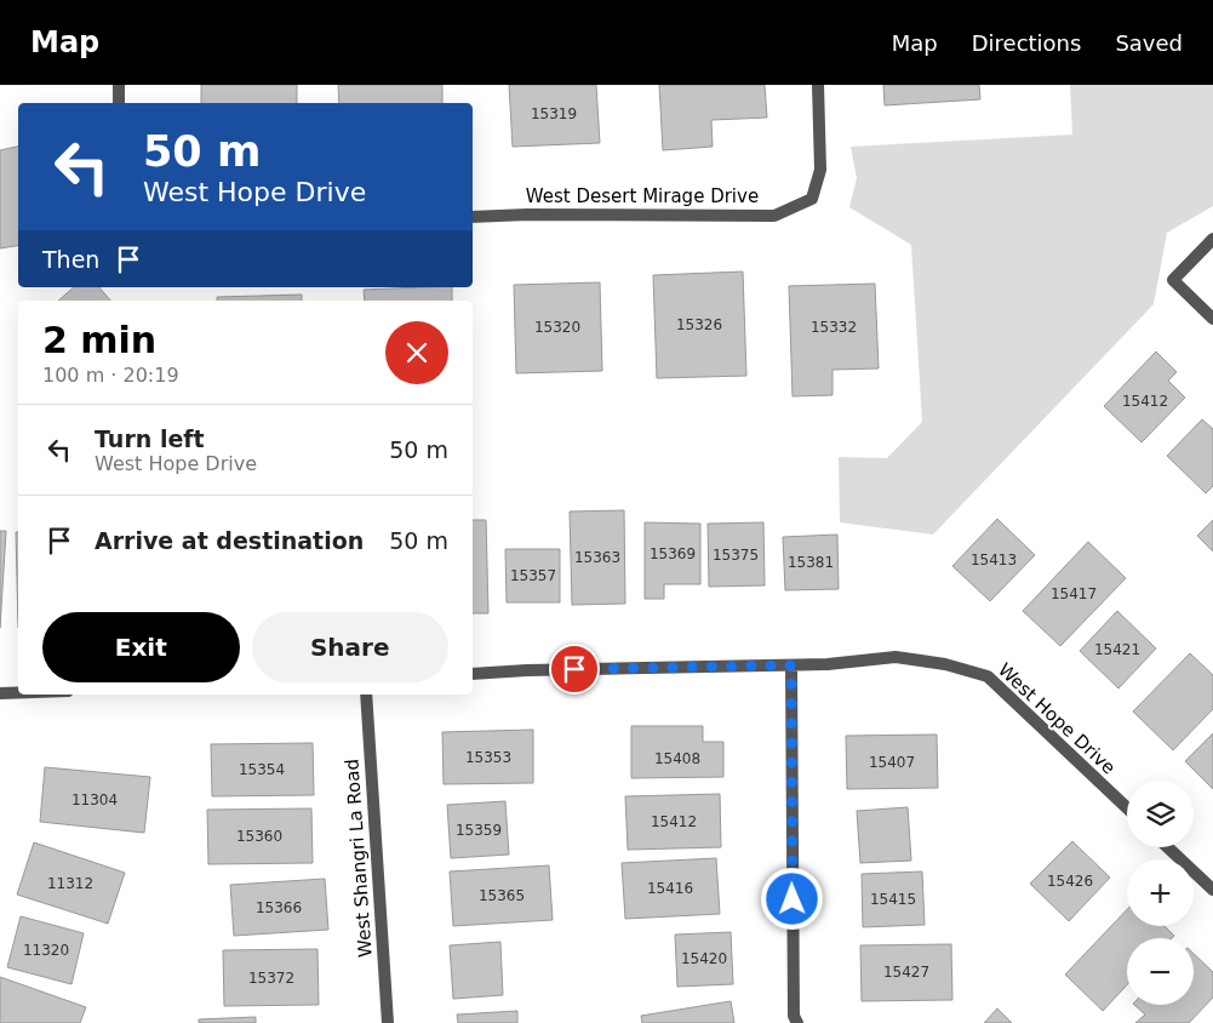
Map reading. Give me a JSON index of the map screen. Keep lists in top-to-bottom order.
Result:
{
  "streets": {
    "street": ["West Desert Mirage Drive", "West Hope Drive", "West Shangri La Road"]
  },
  "house_numbers": [
    "15319",
    "15326",
    "15320",
    "15332",
    "15412",
    "15369",
    "15375",
    "15363",
    "15413",
    "15381",
    "15357",
    "15417",
    "15421",
    "15353",
    "15408",
    "15407",
    "15354",
    "11304",
    "15412",
    "15359",
    "15360",
    "15426",
    "11312",
    "15416",
    "15365",
    "15415",
    "15366",
    "11320",
    "15420",
    "15427",
    "15372"
  ],
  "page": {
    "header": "Map",
    "nav": ["Map", "Directions", "Saved"],
    "turn": ["50 m", "West Hope Drive"],
    "then": "Then",
    "heading": ["2 min", "100 m · 20:19"],
    "list": [
      {
        "name": "Turn left",
        "note": "West Hope Drive",
        "value": "50 m"
      },
      {
        "name": "Arrive at destination",
        "value": "50 m"
      }
    ],
    "buttons": ["Exit", "Share"],
    "map_buttons": ["+", "−"]
  }
}
